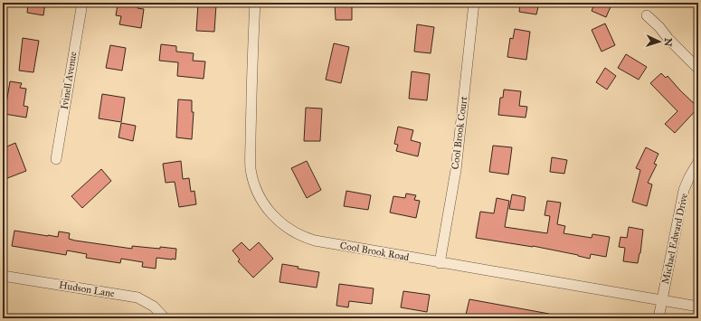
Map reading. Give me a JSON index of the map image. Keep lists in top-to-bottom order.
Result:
{
  "streets": {
    "street": [
      "Ivinell Avenue",
      "Cool Brook Court",
      "Michael Edward Drive",
      "Cool Brook Road",
      "Hudson Lane"
    ]
  },
  "crossings": [
    ["Cool Brook Court", "Cool Brook Road"],
    ["Michael Edward Drive", "Cool Brook Road"]
  ],
  "north": "right"
}
